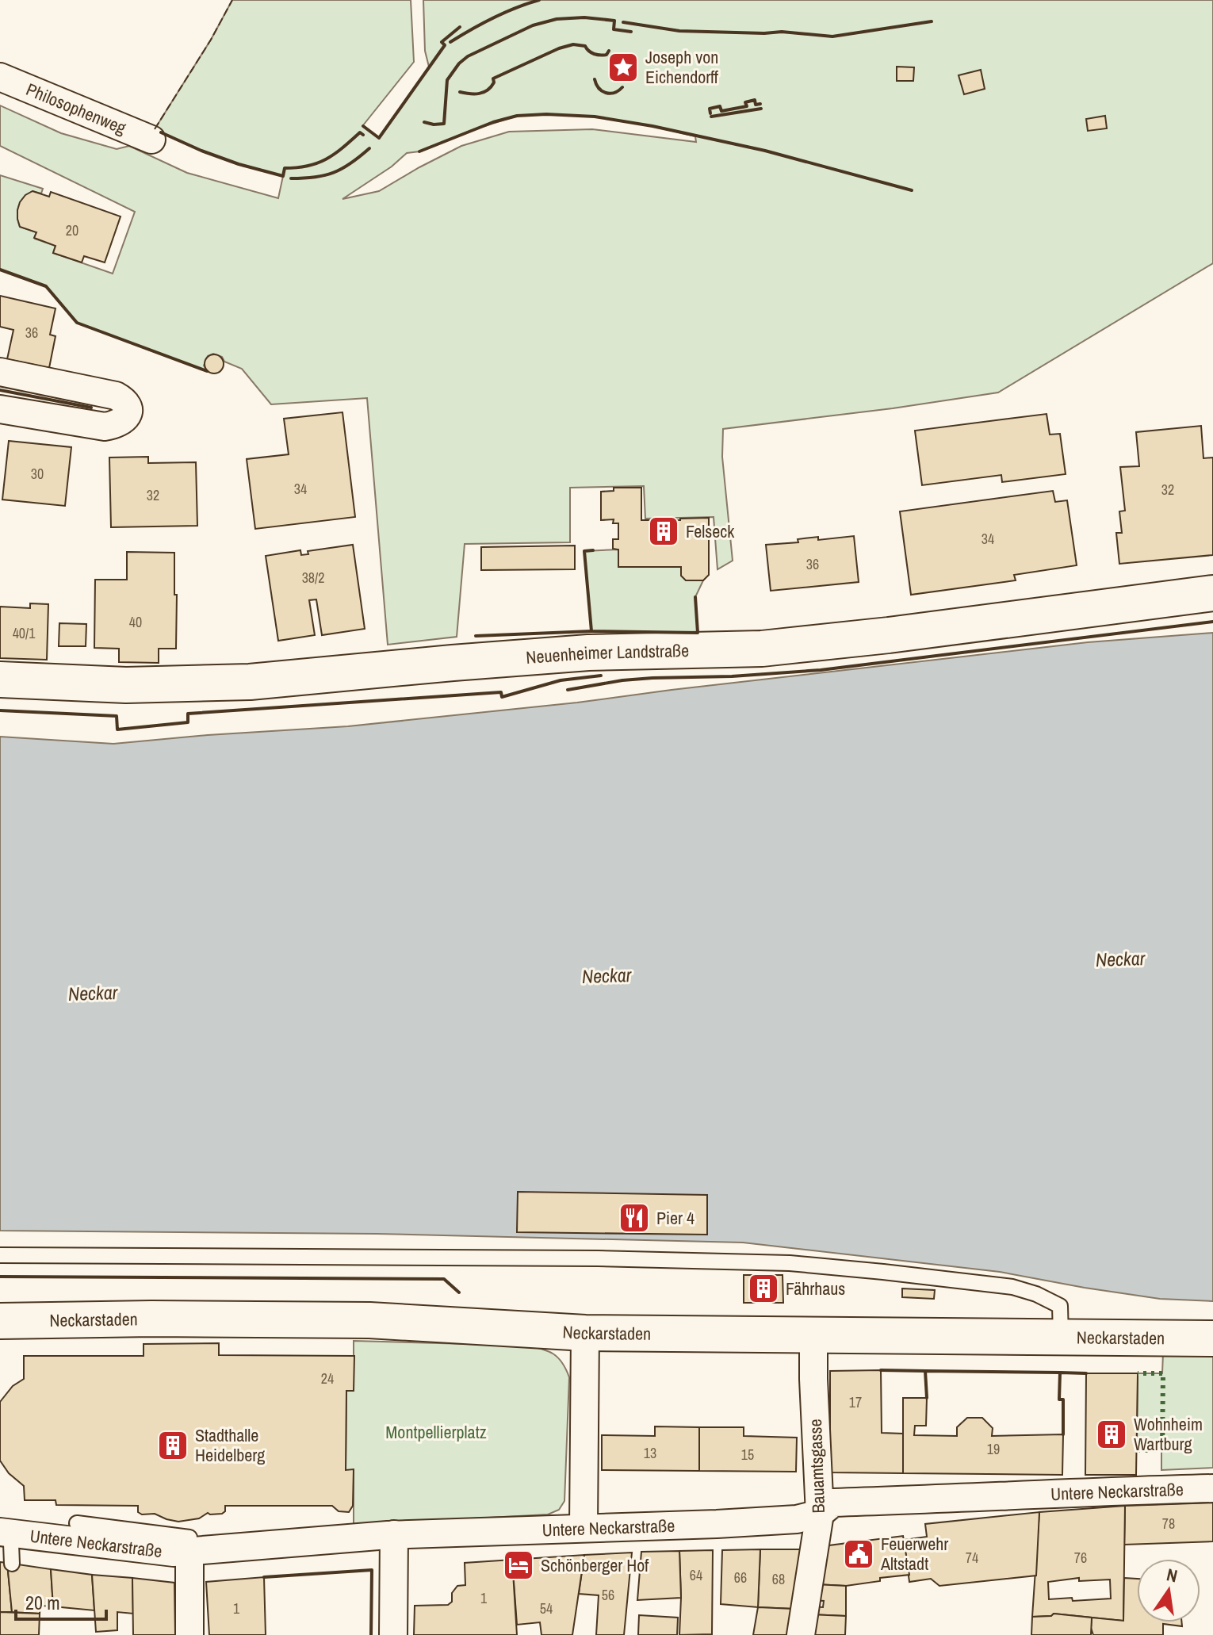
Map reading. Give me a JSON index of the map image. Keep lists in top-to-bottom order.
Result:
{
  "streets": {
    "main road": ["Neuenheimer Landstraße", "Neckarstaden"],
    "street": ["Philosophenweg", "Bauamtsgasse", "Untere Neckarstraße"]
  },
  "crossings": [
    ["Neckarstaden", "Bauamtsgasse"],
    ["Bauamtsgasse", "Untere Neckarstraße"]
  ],
  "water": ["Neckar"],
  "parks": ["Montpellierplatz"],
  "places": {
    "place": ["Joseph von Eichendorff"],
    "building": [
      "Felseck",
      "Fährhaus",
      "Wohnheim Wartburg",
      "Stadthalle Heidelberg"
    ],
    "restaurant": ["Pier 4"],
    "public building": ["Feuerwehr Altstadt"],
    "hotel": ["Schönberger Hof"]
  },
  "house_numbers": [
    "20",
    "36",
    "30",
    "34",
    "32",
    "32",
    "34",
    "36",
    "38/2",
    "40",
    "40/1",
    "24",
    "17",
    "19",
    "13",
    "15",
    "78",
    "74",
    "76",
    "64",
    "66",
    "68",
    "56",
    "1",
    "1",
    "54"
  ],
  "scale_bar": "20 m",
  "north": "top"
}
